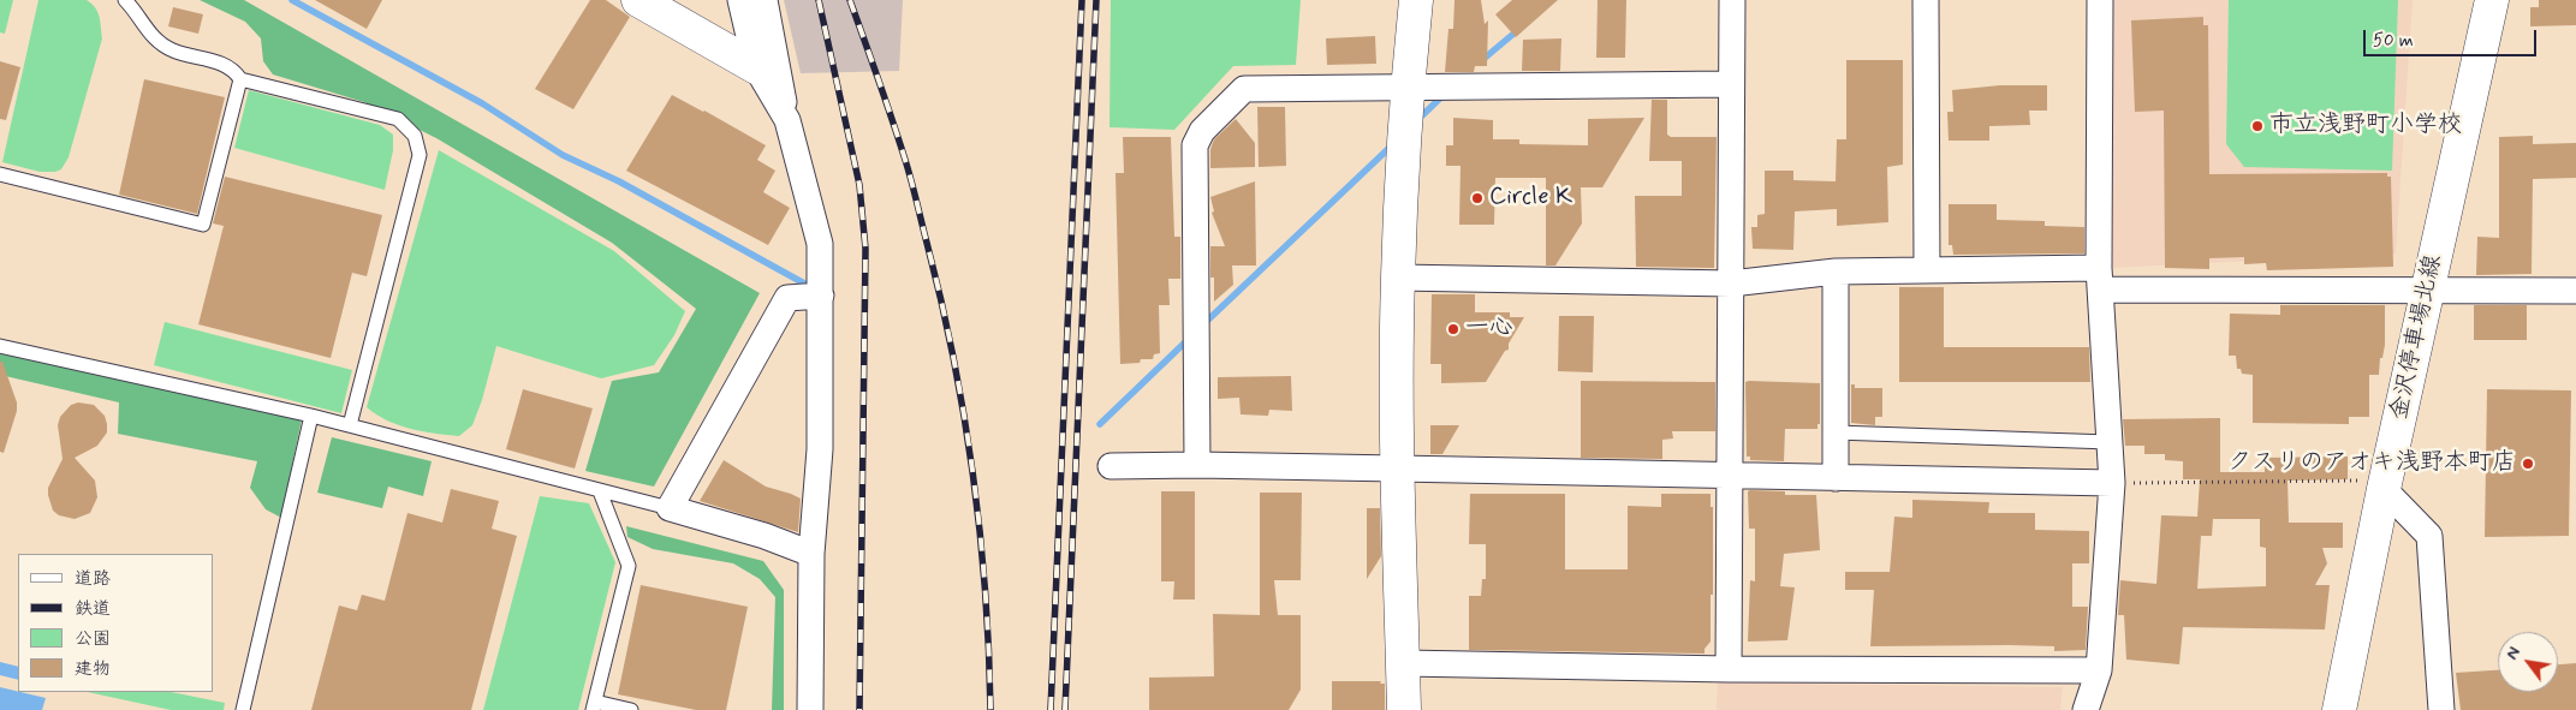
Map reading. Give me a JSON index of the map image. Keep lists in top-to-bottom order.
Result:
{
  "streets": {
    "street": ["金沢停車場北線"]
  },
  "places": [
    "市立浅野町小学校",
    "Circle K",
    "一心",
    "クスリのアオキ浅野本町店"
  ],
  "legend": [
    "道路",
    "鉄道",
    "公園",
    "建物"
  ],
  "scale_bar": "50 m",
  "north": "top left"
}
